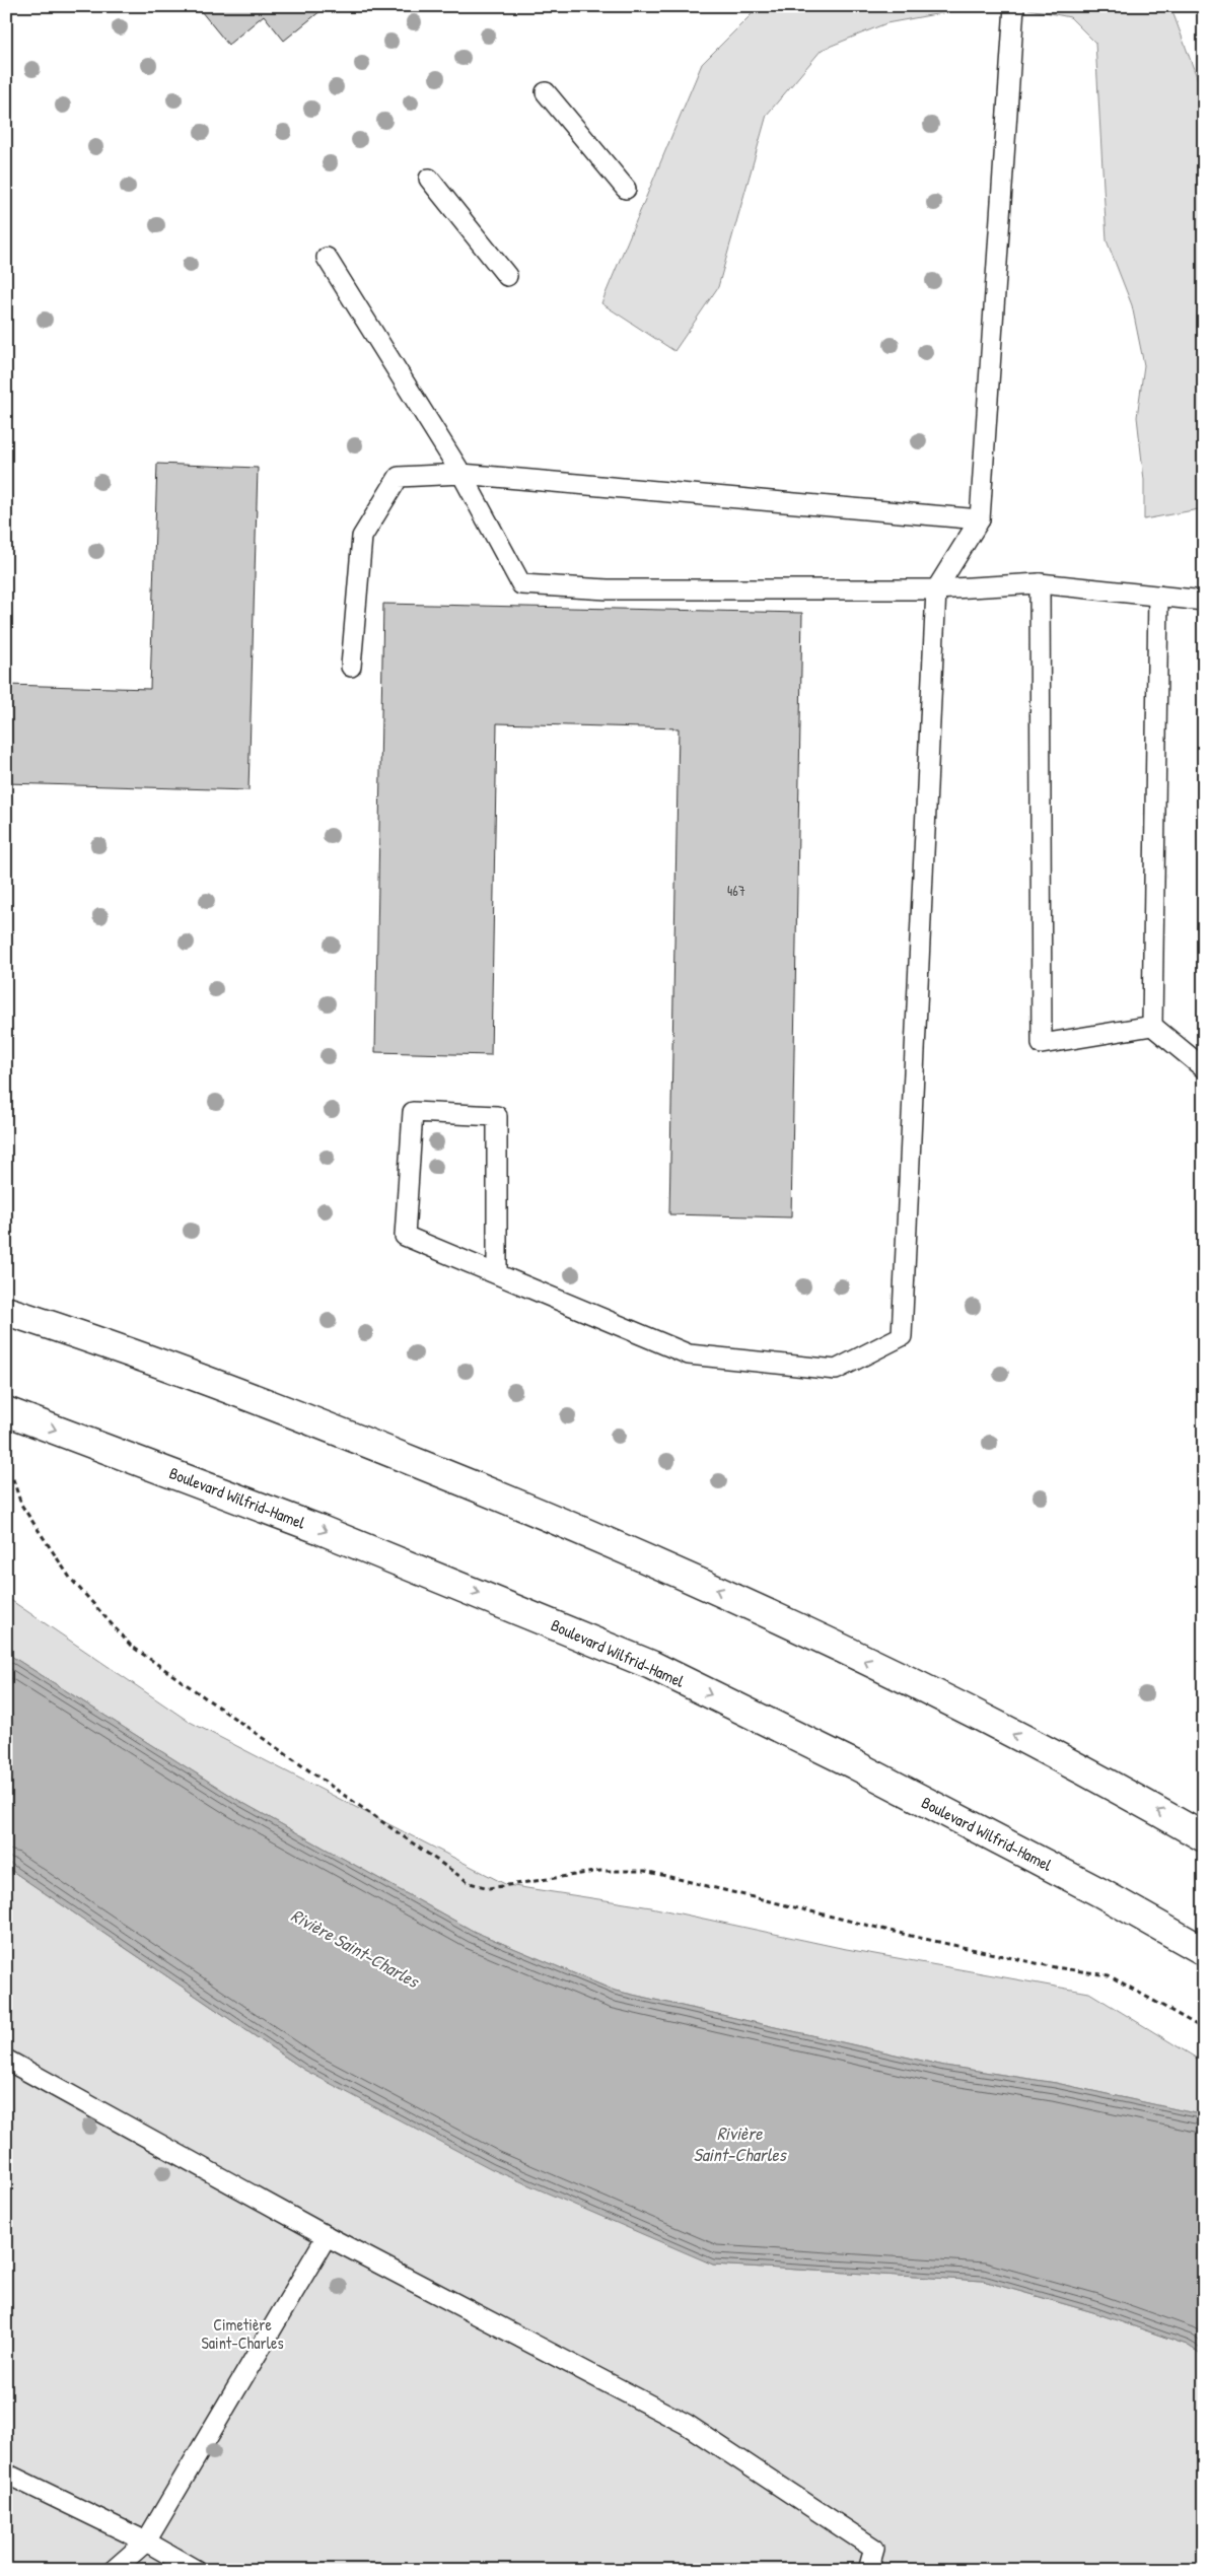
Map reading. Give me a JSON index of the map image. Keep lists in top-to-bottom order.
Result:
{
  "streets": {
    "main road": ["Boulevard Wilfrid-Hamel"]
  },
  "water": ["Rivière Saint-Charles"],
  "parks": ["Cimetière Saint-Charles"],
  "house_numbers": ["467"]
}
